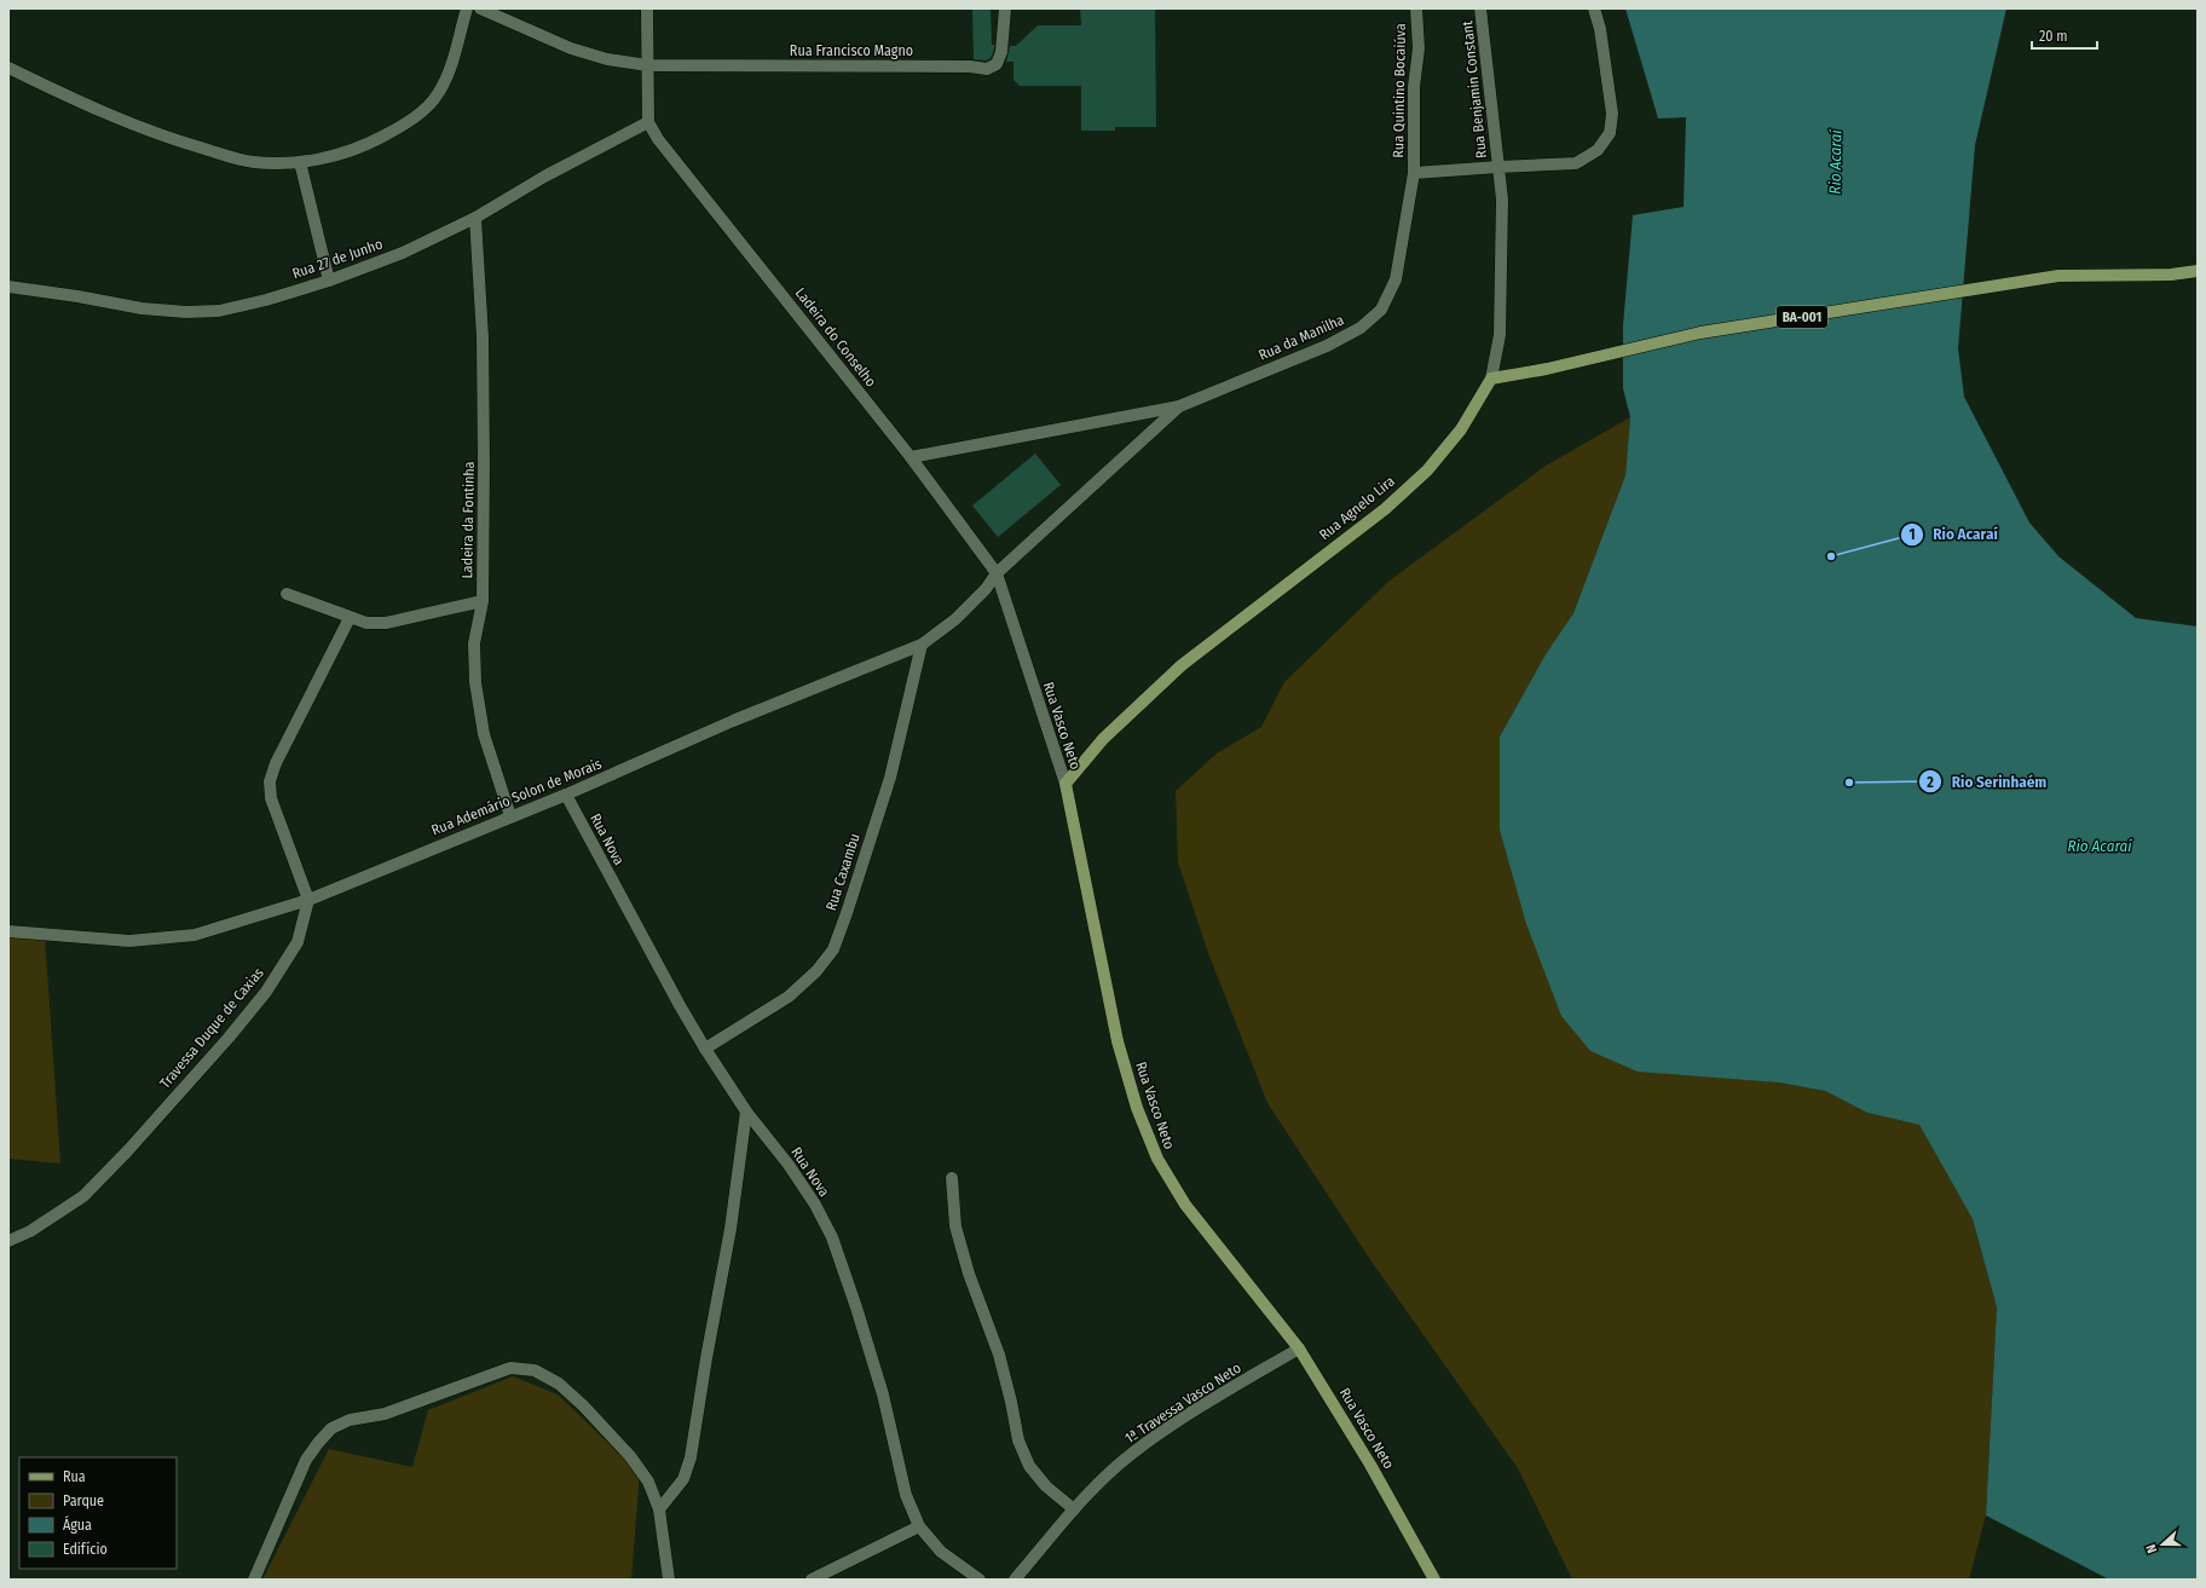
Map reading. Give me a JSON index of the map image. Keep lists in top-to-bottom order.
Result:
{
  "streets": {
    "main road": ["BA-001", "Rua Agnelo Lira", "Rua Vasco Neto"],
    "street": [
      "Rua Francisco Magno",
      "Rua Benjamin Constant",
      "Rua Quintino Bocaiúva",
      "Rua 27 de Junho",
      "Ladeira do Conselho",
      "Rua da Manilha",
      "Ladeira da Fontinha",
      "Rua Ademário Solon de Morais",
      "Rua Nova",
      "Rua Caxambu",
      "Travessa Duque de Caxias",
      "1ª Travessa Vasco Neto"
    ]
  },
  "crossings": [
    ["Rua Benjamin Constant", "Rua Agnelo Lira"],
    ["Rua Quintino Bocaiúva", "Rua da Manilha"],
    ["Rua 27 de Junho", "Ladeira do Conselho"],
    ["Rua 27 de Junho", "Ladeira da Fontinha"],
    ["BA-001", "Rua Agnelo Lira"],
    ["Ladeira do Conselho", "Rua da Manilha"],
    ["Ladeira do Conselho", "Rua Vasco Neto"],
    ["Ladeira do Conselho", "Rua Ademário Solon de Morais"],
    ["Rua da Manilha", "Rua Vasco Neto"],
    ["Rua da Manilha", "Rua Ademário Solon de Morais"],
    ["Rua Agnelo Lira", "Rua Vasco Neto"],
    ["Ladeira da Fontinha", "Rua Ademário Solon de Morais"],
    ["Rua Vasco Neto", "Rua Ademário Solon de Morais"],
    ["Rua Vasco Neto", "1ª Travessa Vasco Neto"],
    ["Rua Ademário Solon de Morais", "Rua Nova"],
    ["Rua Ademário Solon de Morais", "Rua Caxambu"],
    ["Rua Ademário Solon de Morais", "Travessa Duque de Caxias"],
    ["Rua Nova", "Rua Caxambu"]
  ],
  "water": ["Rio Acaraí"],
  "places": ["Rio Acaraí", "Rio Serinhaém"],
  "legend": [
    "Rua",
    "Parque",
    "Água",
    "Edifício"
  ],
  "scale_bar": "20 m",
  "north": "left"
}
